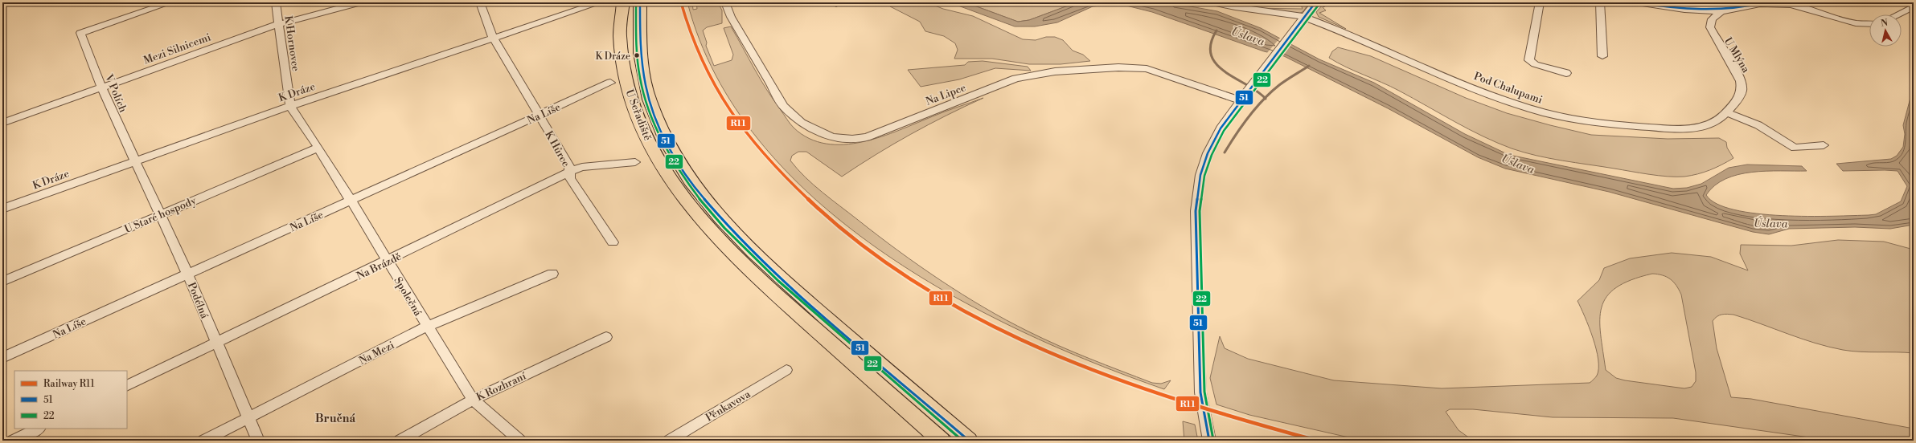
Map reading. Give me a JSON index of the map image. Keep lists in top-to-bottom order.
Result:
{
  "streets": {
    "highway": ["U Seřadiště"],
    "street": [
      "K Hornovce",
      "Mezi Silnicemi",
      "U Mlýna",
      "Pod Chalupami",
      "K Dráze",
      "V Polích",
      "Na Lipce",
      "Na Líše",
      "K Hůrce",
      "U Staré hospody",
      "Na Brázdě",
      "Společná",
      "Podélná",
      "Na Mezi",
      "K Rozhraní",
      "Pěnkavova"
    ]
  },
  "crossings": [
    ["K Hornovce", "Mezi Silnicemi"],
    ["K Hornovce", "K Dráze"],
    ["K Hornovce", "Společná"],
    ["Mezi Silnicemi", "V Polích"],
    ["U Mlýna", "Pod Chalupami"],
    ["K Dráze", "V Polích"],
    ["K Dráze", "K Hůrce"],
    ["K Dráze", "Společná"],
    ["K Dráze", "Podélná"],
    ["V Polích", "Podélná"],
    ["Na Líše", "K Hůrce"],
    ["Na Líše", "Společná"],
    ["Na Líše", "Podélná"],
    ["K Hůrce", "Na Brázdě"],
    ["U Staré hospody", "Společná"],
    ["U Staré hospody", "Podélná"],
    ["Na Brázdě", "Společná"],
    ["Na Brázdě", "Podélná"],
    ["Společná", "Na Mezi"],
    ["Společná", "K Rozhraní"],
    ["Podélná", "Na Mezi"]
  ],
  "districts": ["Bručná"],
  "water": ["Úslava"],
  "places": ["K Dráze"],
  "lines": ["rail line R11", "transit line 51", "transit line 22"],
  "legend": ["Railway R11", "51", "22"],
  "north": "top"
}
